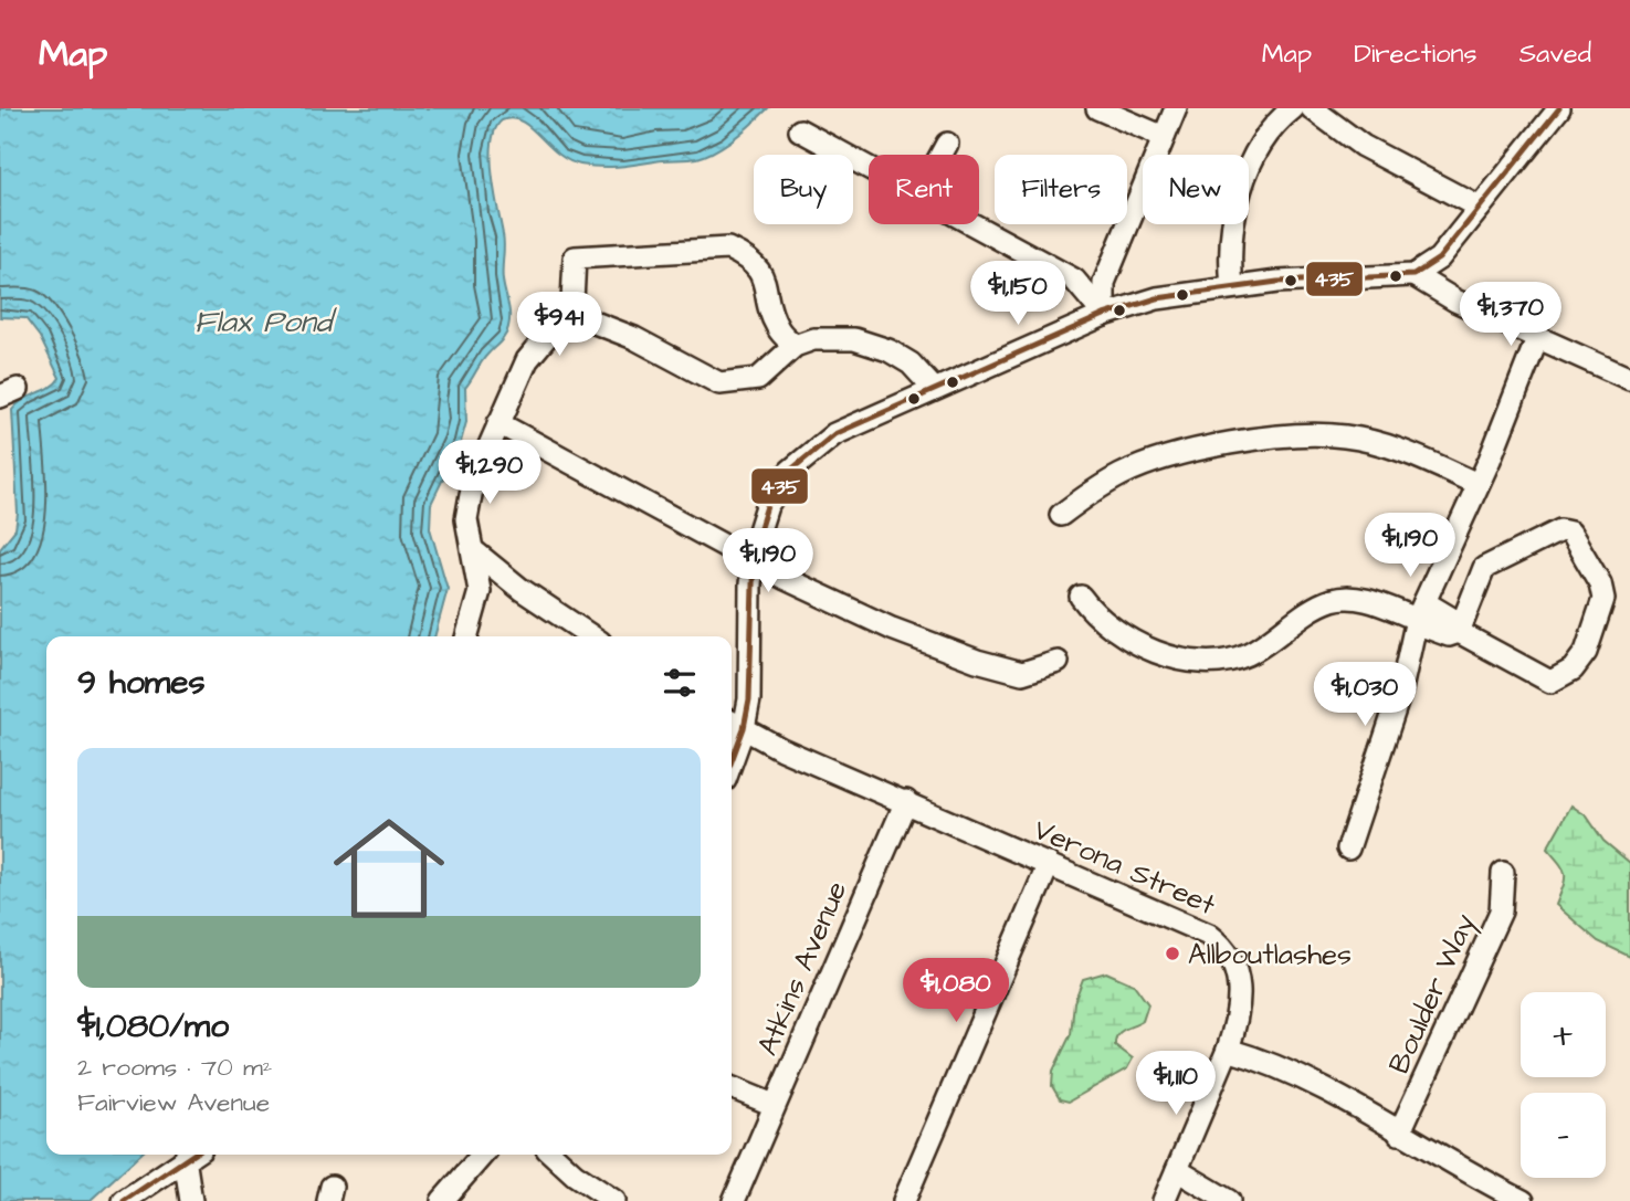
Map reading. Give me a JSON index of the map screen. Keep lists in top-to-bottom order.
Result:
{
  "streets": {
    "street": ["Verona Street", "Atkins Avenue", "Boulder Way"]
  },
  "crossings": [
    ["Verona Street", "Atkins Avenue"]
  ],
  "water": ["Flax Pond"],
  "places": ["Allboutlashes"],
  "lines": ["transit line 435"],
  "page": {
    "header": "Map",
    "nav": ["Map", "Directions", "Saved"],
    "chip": [
      "Buy",
      "Rent",
      "Filters",
      "New"
    ],
    "price": [
      "$1,150",
      "$1,370",
      "$941",
      "$1,290",
      "$1,190",
      "$1,190",
      "$1,030",
      "$1,080",
      "$1,110"
    ],
    "heading": "9 homes",
    "list": [
      {
        "name": "$1,080/mo",
        "note": "2 rooms · 70 m² · Fairview Avenue"
      }
    ],
    "map_buttons": ["+", "−"]
  }
}
